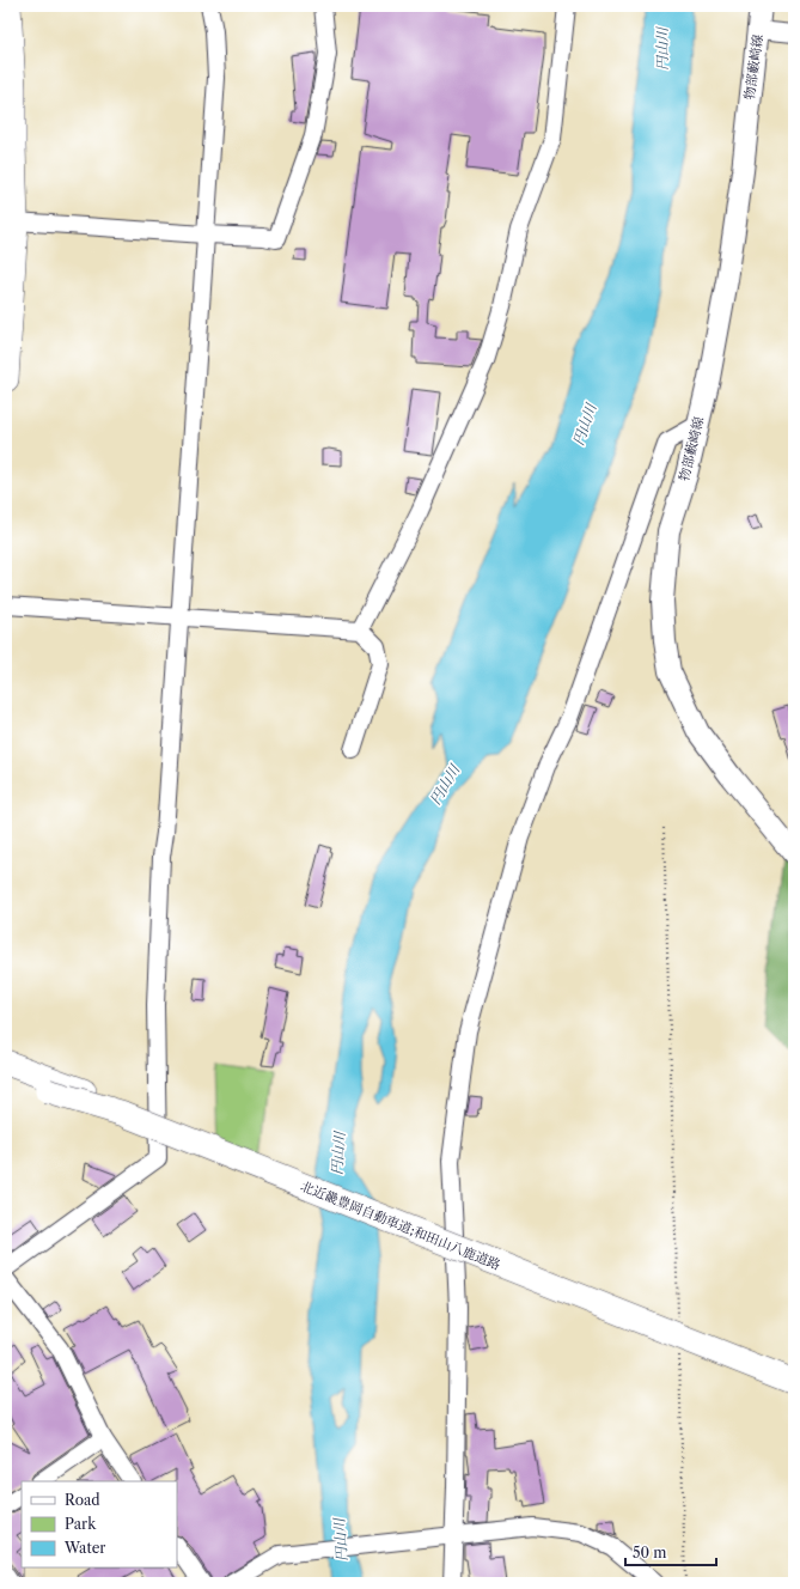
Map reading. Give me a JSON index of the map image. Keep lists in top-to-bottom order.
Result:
{
  "streets": {
    "highway": ["北近畿豊岡自動車道;和田山八鹿道路"],
    "main road": ["物部藪崎線"]
  },
  "water": ["円山川"],
  "legend": ["Road", "Park", "Water"],
  "scale_bar": "50 m"
}
